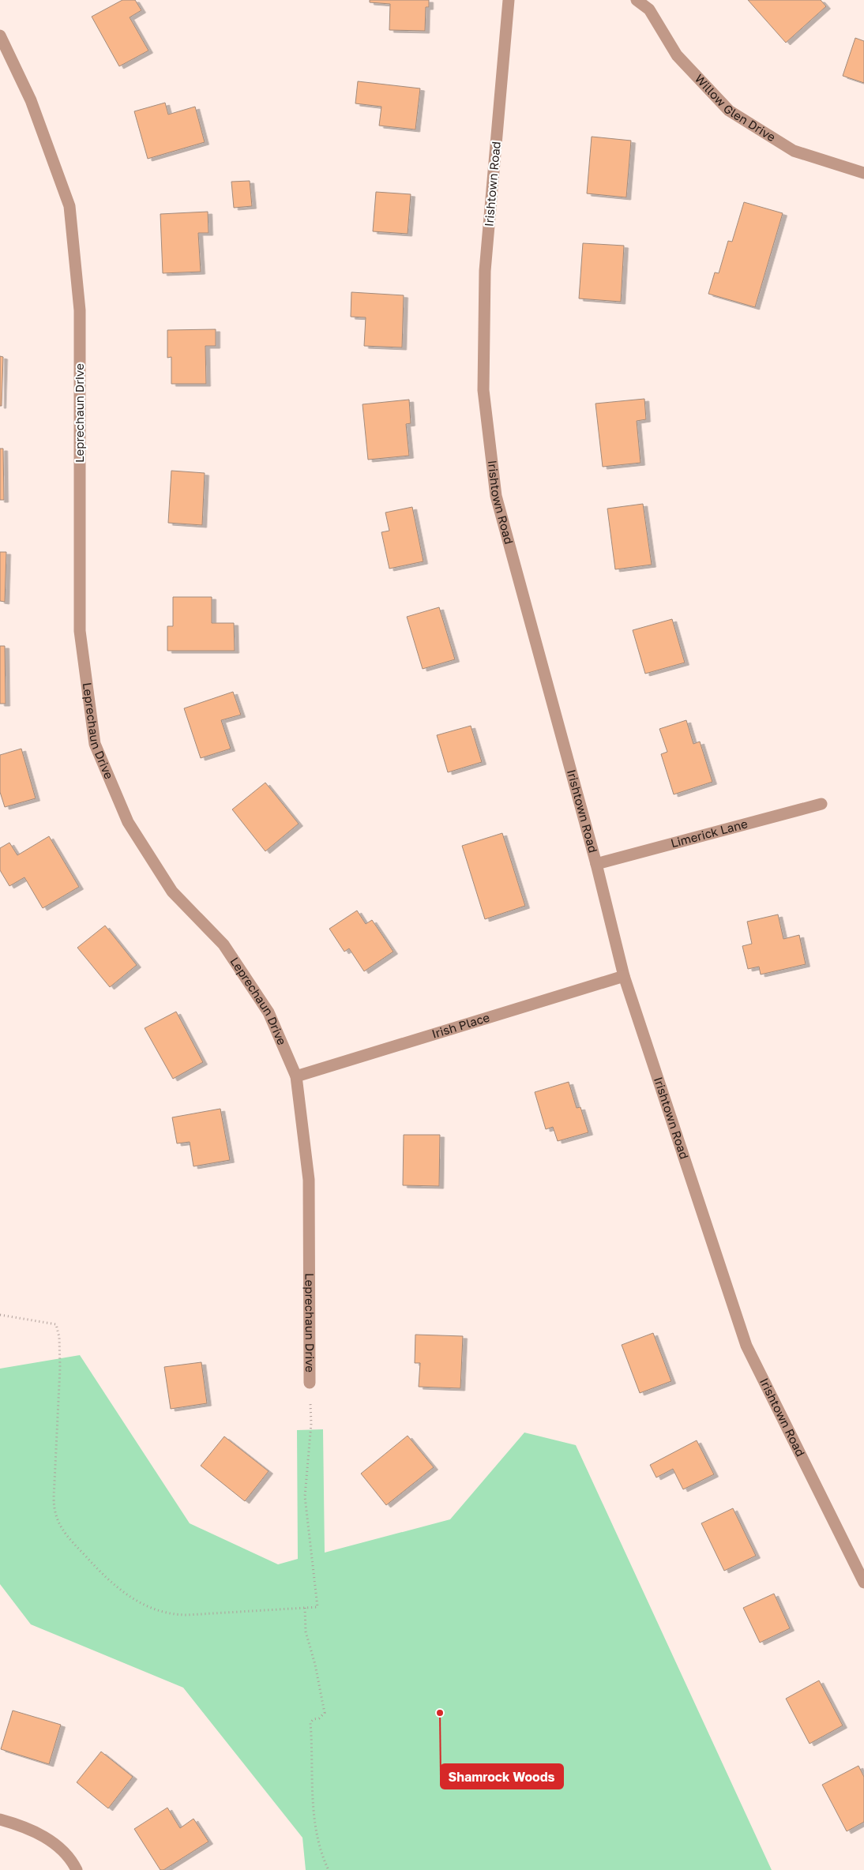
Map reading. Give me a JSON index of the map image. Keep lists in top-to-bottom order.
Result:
{
  "streets": {
    "street": [
      "Willow Glen Drive",
      "Irishtown Road",
      "Leprechaun Drive",
      "Limerick Lane",
      "Irish Place"
    ]
  },
  "crossings": [
    ["Irishtown Road", "Limerick Lane"],
    ["Irishtown Road", "Irish Place"],
    ["Leprechaun Drive", "Irish Place"]
  ],
  "places": ["Shamrock Woods"]
}
